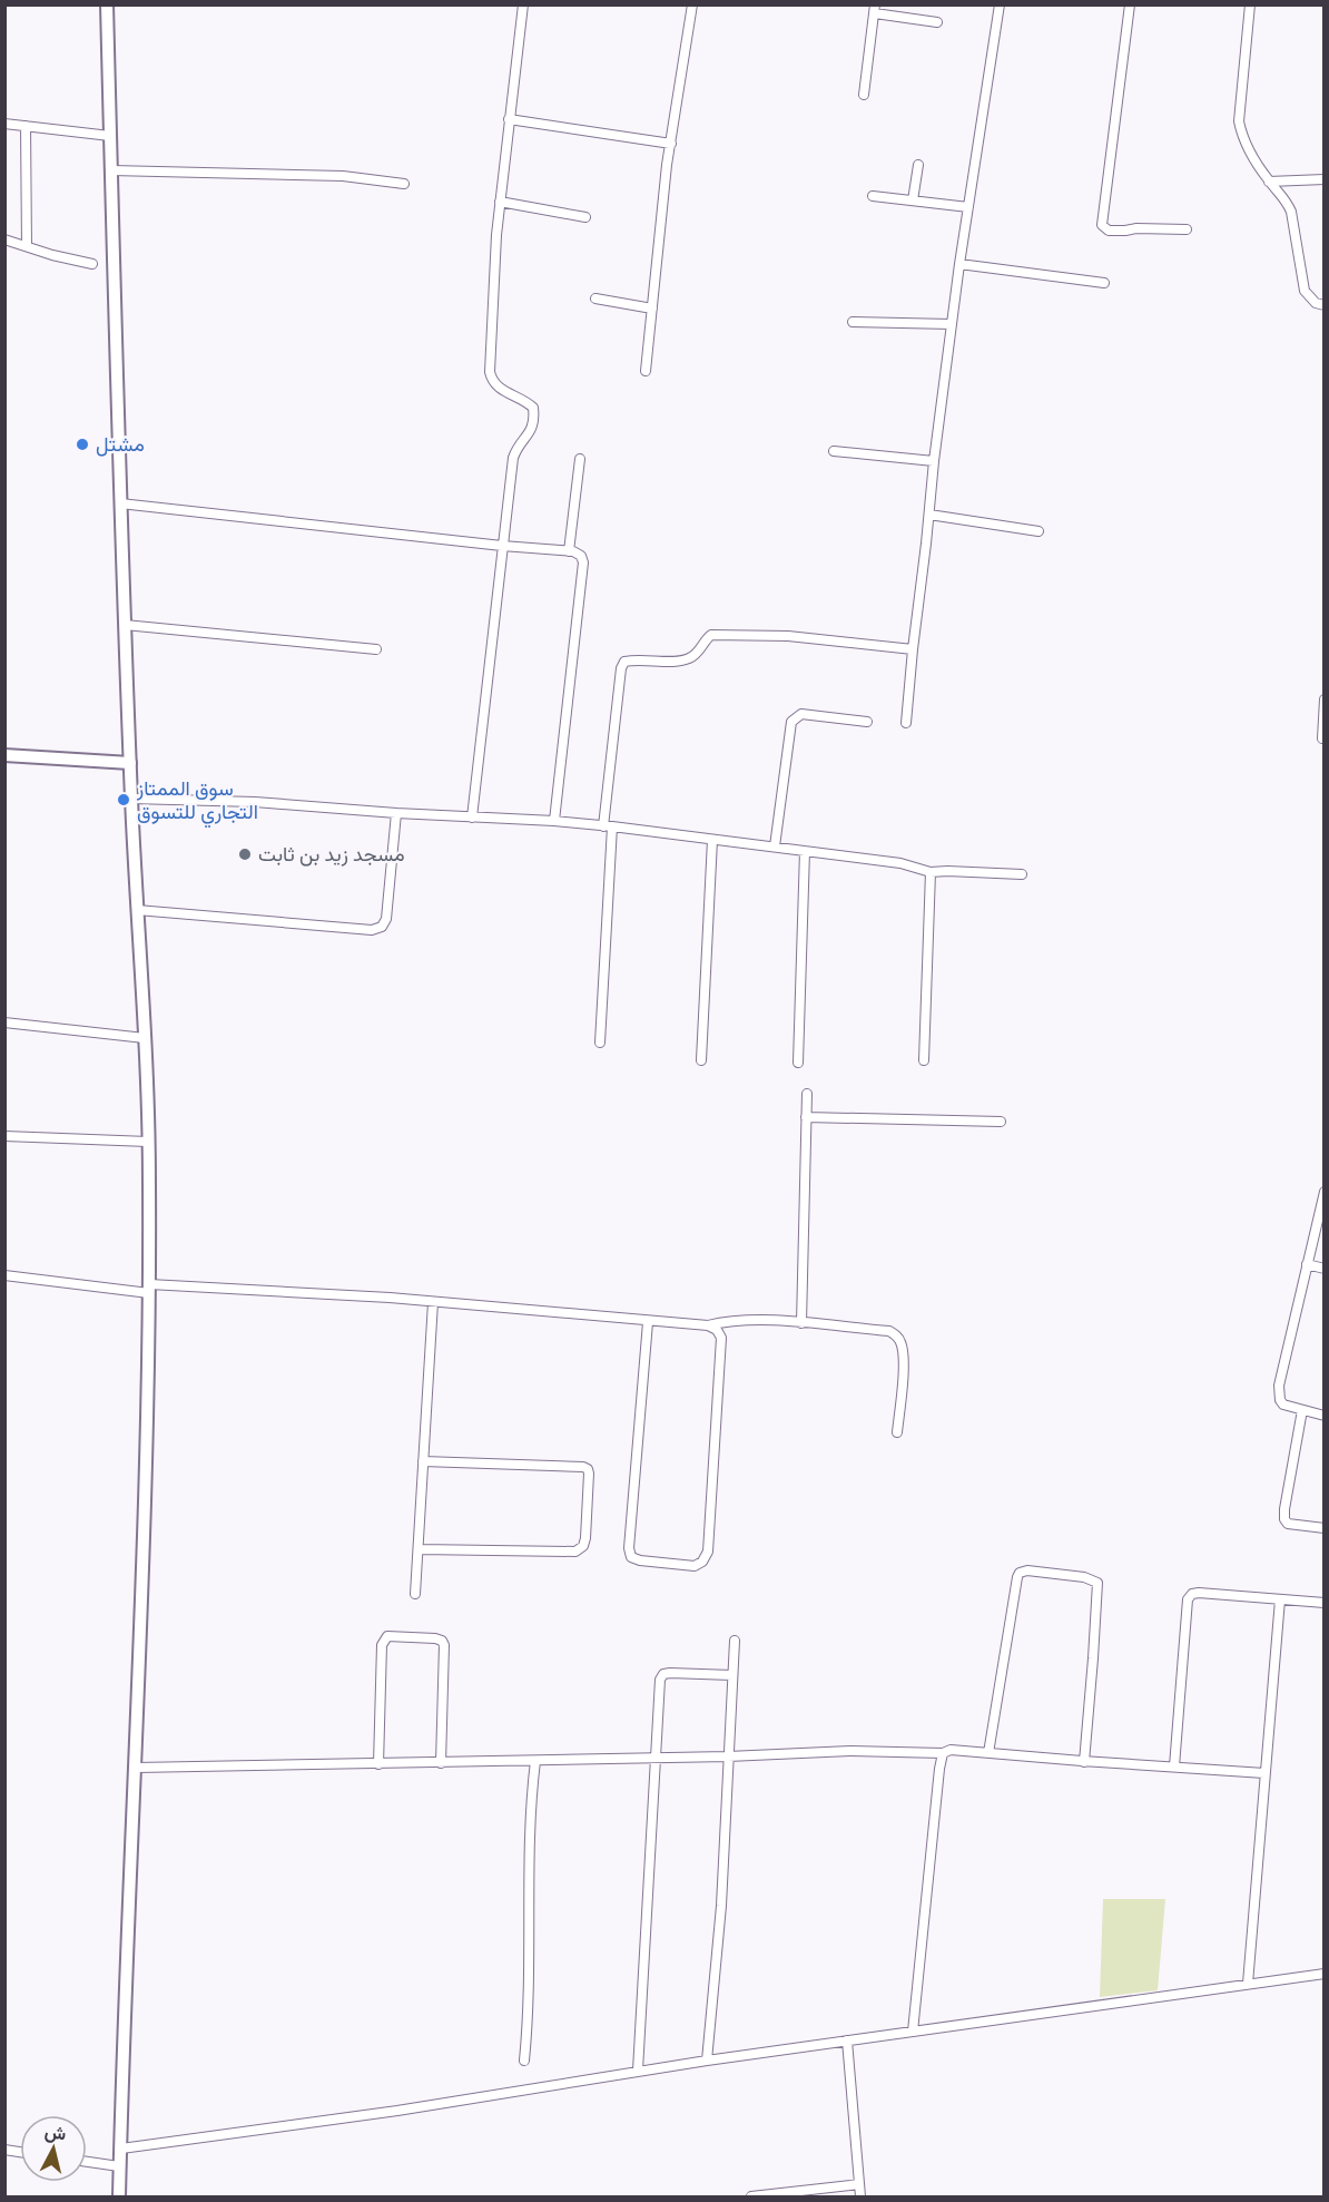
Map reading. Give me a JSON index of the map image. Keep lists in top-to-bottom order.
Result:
{
  "places": ["مشتل", "سوق الممتاز التجاري للتسوق", "مسجد زيد بن ثابت"],
  "north": "top"
}
